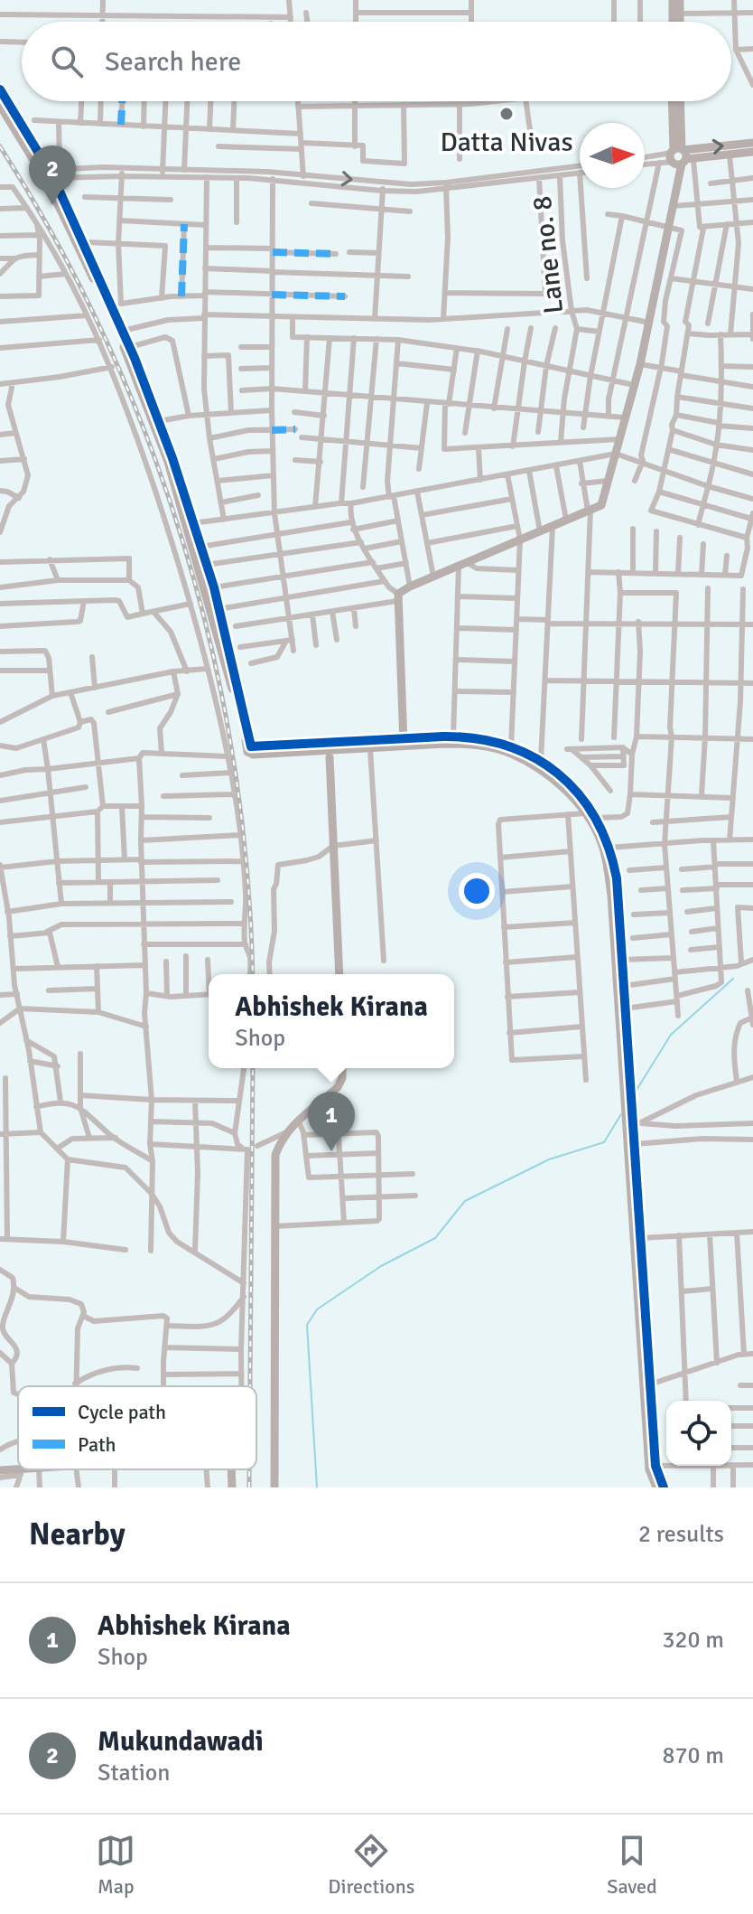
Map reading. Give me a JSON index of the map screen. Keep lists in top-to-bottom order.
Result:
{
  "streets": {
    "street": ["Lane no. 8"]
  },
  "places": ["Datta Nivas"],
  "legend": ["Cycle path", "Path"],
  "north": "right",
  "page": {
    "search": "Search here",
    "pins": ["2", "1"],
    "popup": ["Abhishek Kirana", "Shop"],
    "heading": ["Nearby", "2 results"],
    "list": [
      {
        "mark": "1",
        "name": "Abhishek Kirana",
        "note": "Shop",
        "value": "320 m"
      },
      {
        "mark": "2",
        "name": "Mukundawadi",
        "note": "Station",
        "value": "870 m"
      }
    ],
    "nav": ["Map", "Directions", "Saved"]
  }
}
